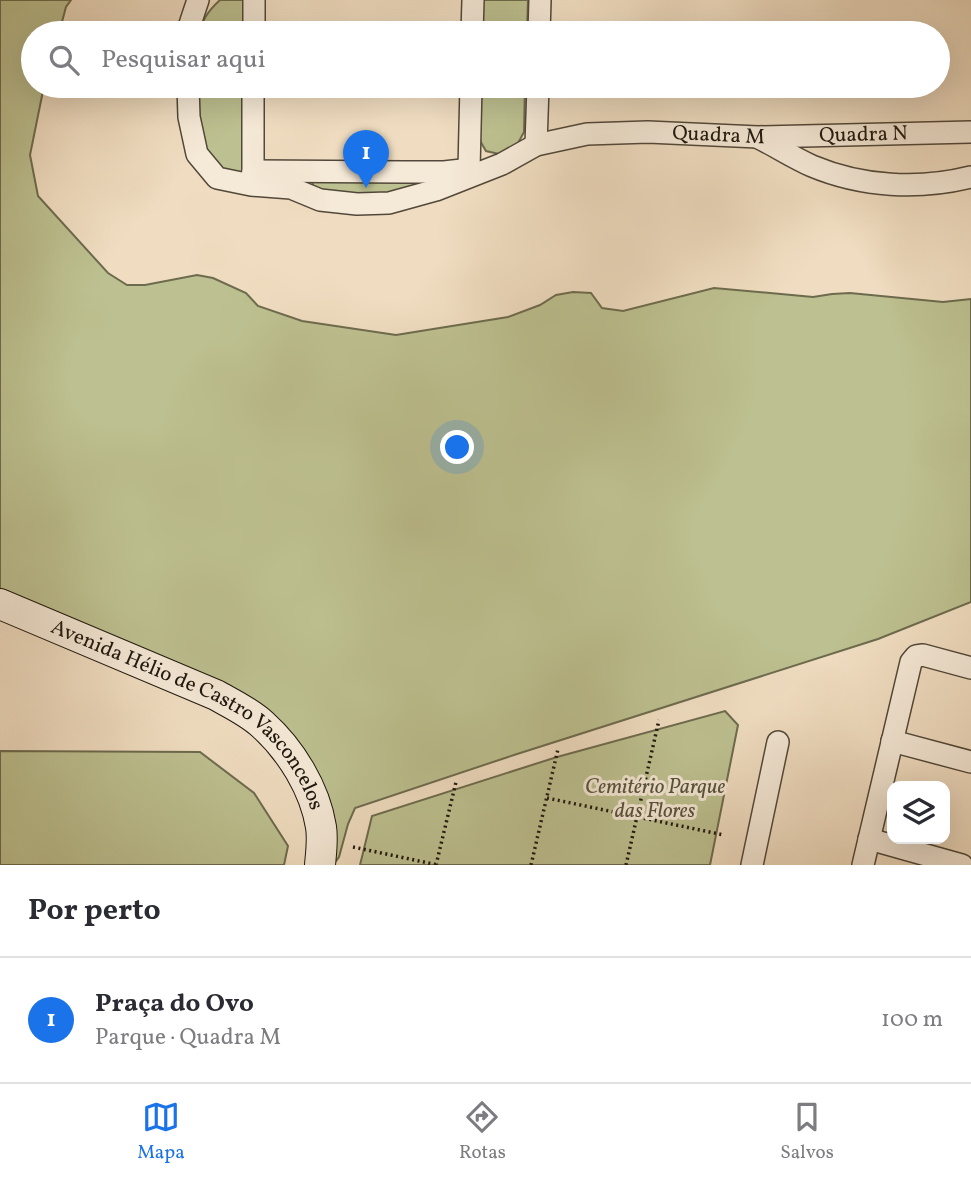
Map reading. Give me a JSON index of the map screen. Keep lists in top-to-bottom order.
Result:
{
  "streets": {
    "street": ["Quadra N", "Quadra M", "Avenida Hélio de Castro Vasconcelos"]
  },
  "crossings": [
    ["Quadra N", "Quadra M"]
  ],
  "parks": ["Cemitério Parque das Flores"],
  "page": {
    "search": "Pesquisar aqui",
    "pins": "1",
    "heading": "Por perto",
    "list": [
      {
        "mark": "1",
        "name": "Praça do Ovo",
        "note": "Parque · Quadra M",
        "value": "100 m"
      }
    ],
    "nav": ["Mapa", "Rotas", "Salvos"]
  }
}
